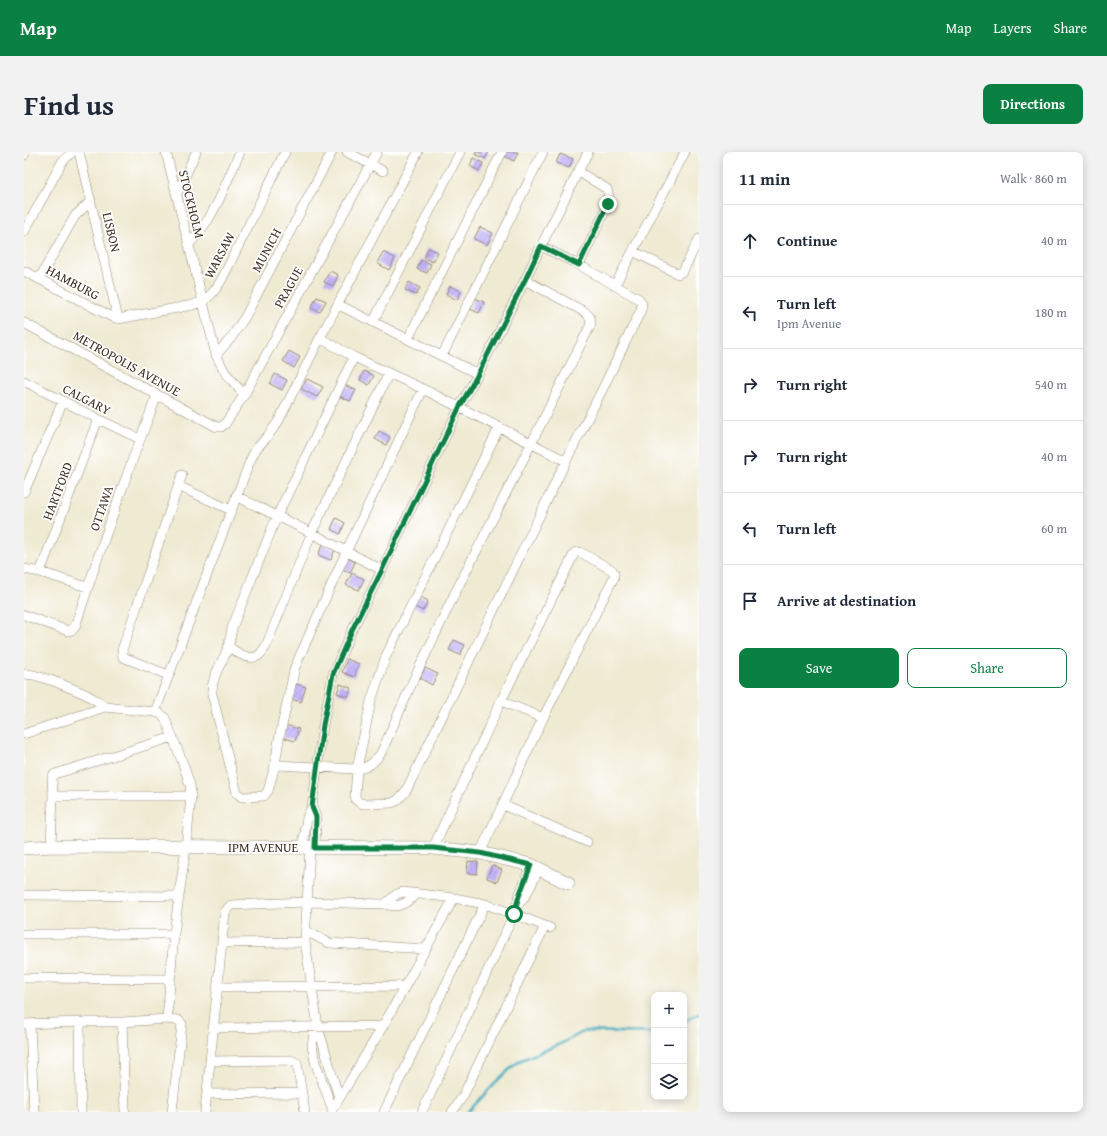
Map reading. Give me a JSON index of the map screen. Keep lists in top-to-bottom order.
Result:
{
  "streets": {
    "street": [
      "STOCKHOLM",
      "LISBON",
      "MUNICH",
      "WARSAW",
      "HAMBURG",
      "PRAGUE",
      "METROPOLIS AVENUE",
      "CALGARY",
      "HARTFORD",
      "OTTAWA",
      "IPM AVENUE"
    ]
  },
  "crossings": [
    ["STOCKHOLM", "MUNICH"],
    ["STOCKHOLM", "WARSAW"],
    ["STOCKHOLM", "PRAGUE"],
    ["LISBON", "HAMBURG"],
    ["PRAGUE", "METROPOLIS AVENUE"],
    ["METROPOLIS AVENUE", "OTTAWA"],
    ["CALGARY", "HARTFORD"],
    ["CALGARY", "OTTAWA"]
  ],
  "page": {
    "header": "Map",
    "nav": ["Map", "Layers", "Share"],
    "title": "Find us",
    "buttons": [
      "Directions",
      ["Save", "Share"]
    ],
    "heading": ["11 min", "Walk · 860 m"],
    "list": [
      ["Continue", "40 m"],
      ["Turn left", "Ipm Avenue", "180 m"],
      ["Turn right", "540 m"],
      ["Turn right", "40 m"],
      ["Turn left", "60 m"],
      "Arrive at destination"
    ],
    "map_buttons": ["+", "−"]
  }
}
